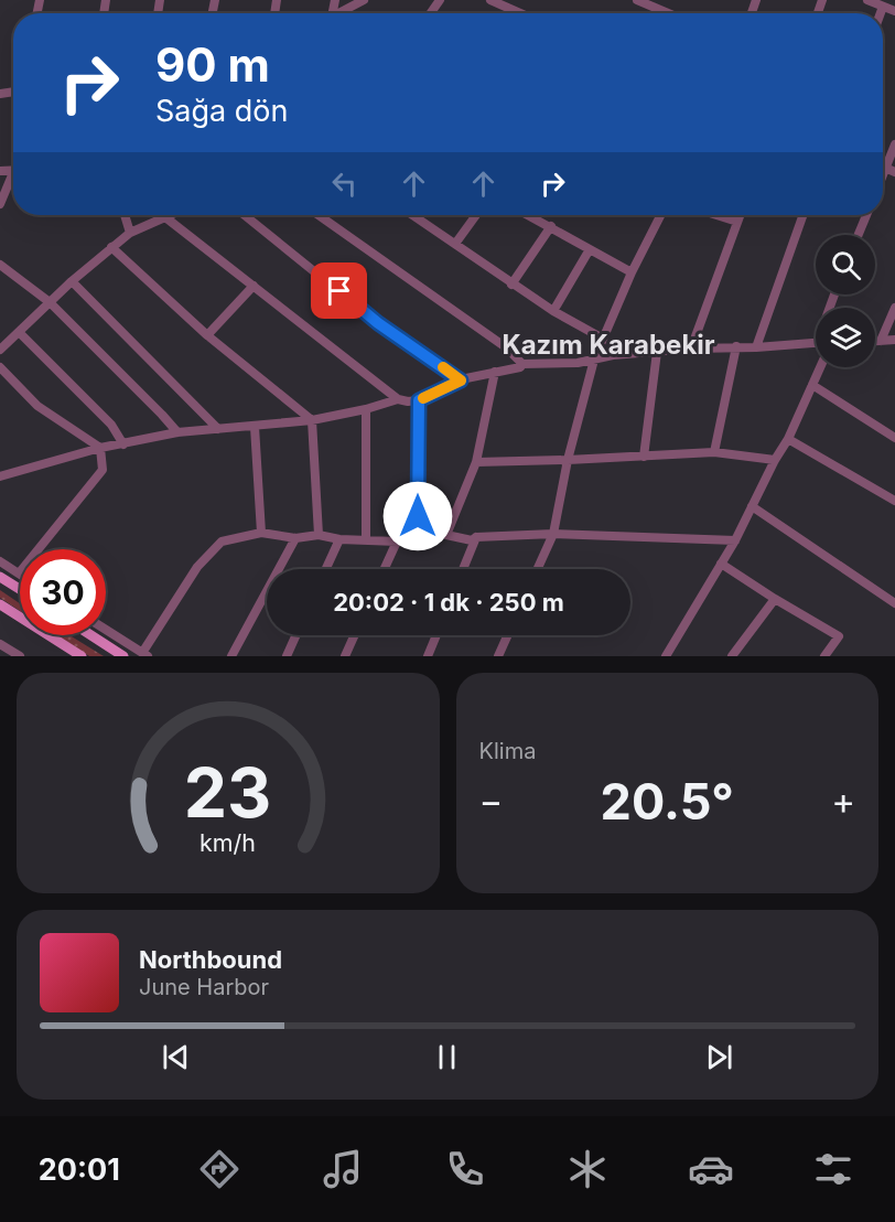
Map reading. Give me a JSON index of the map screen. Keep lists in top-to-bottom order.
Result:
{
  "districts": ["Kazım Karabekir"],
  "page": {
    "turn": ["90 m", "Sağa dön"],
    "limit": "30",
    "trip": "20:02 · 1 dk · 250 m",
    "tile": "Klima",
    "heat": ["−", "20.5°", "+"],
    "song": ["Northbound", "June Harbor"],
    "tabs": "20:01",
    "gauge": ["23", "km/h"]
  }
}
